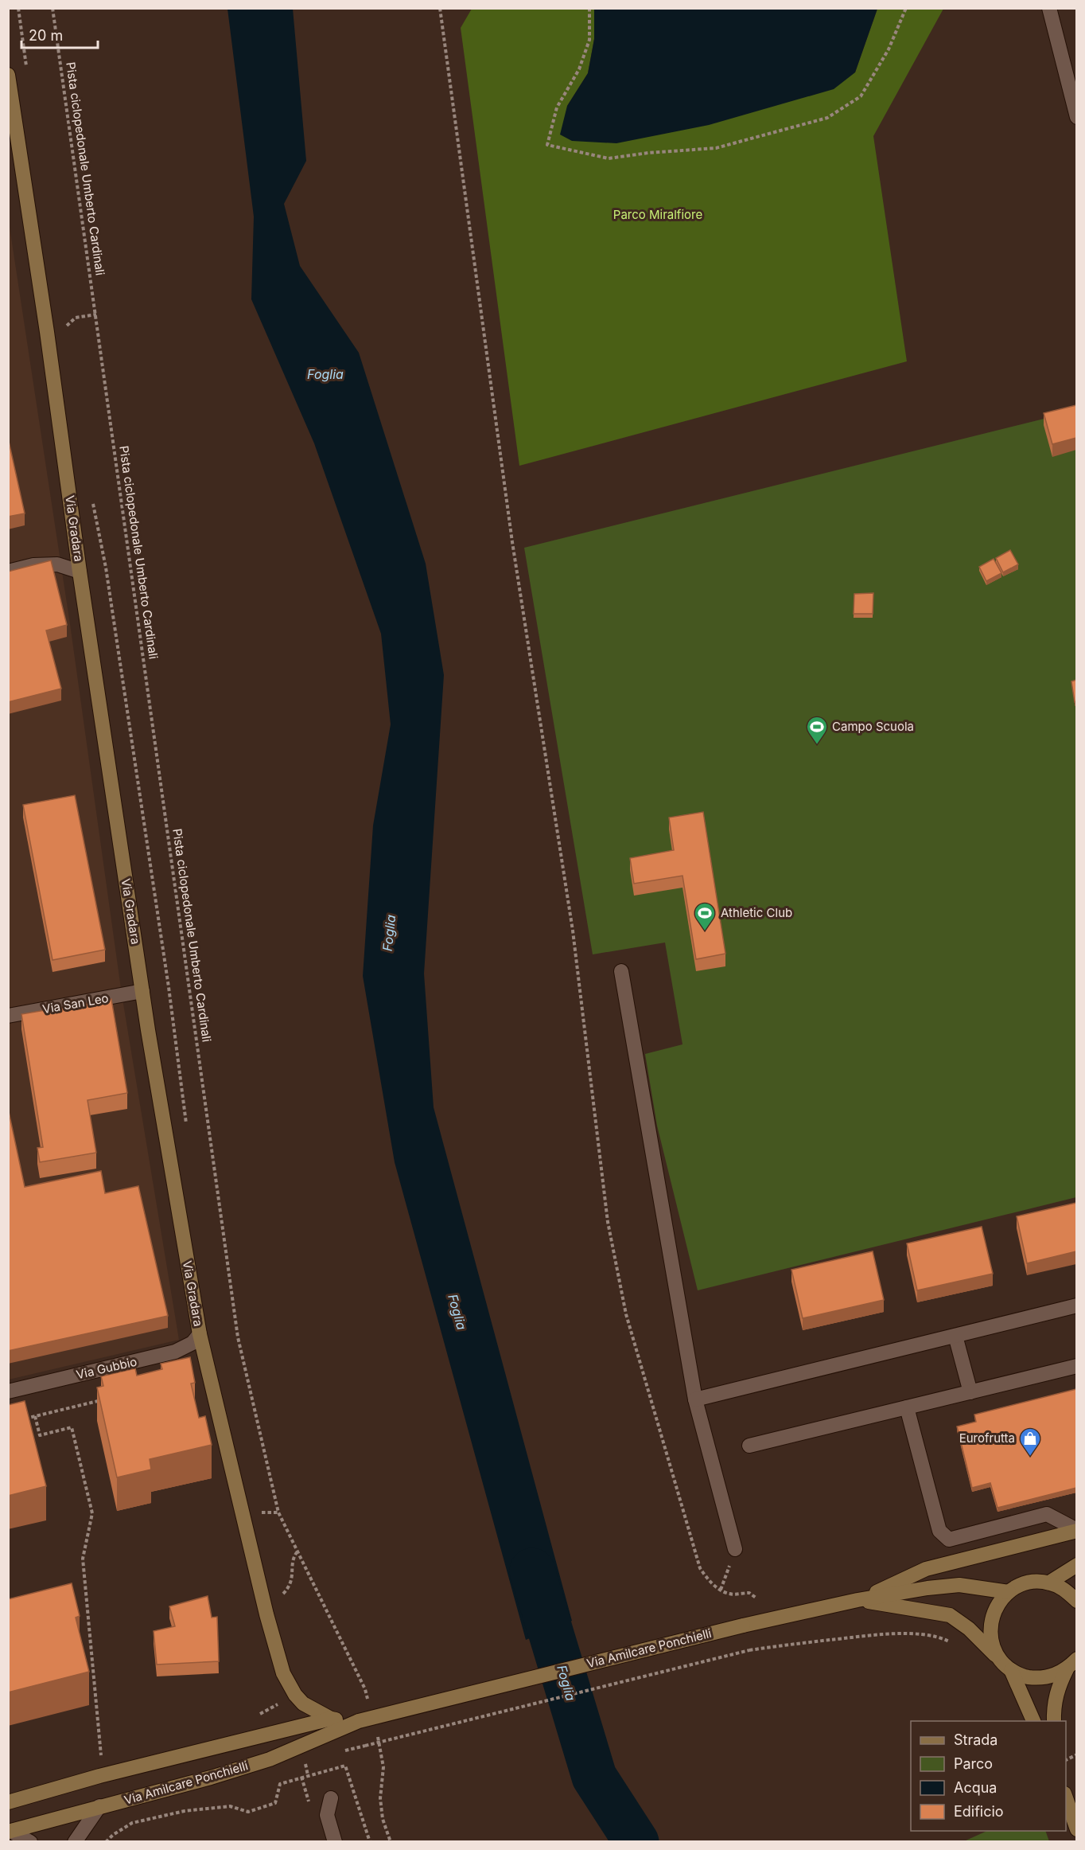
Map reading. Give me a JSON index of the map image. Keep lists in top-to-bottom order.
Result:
{
  "streets": {
    "main road": ["Via Gradara", "Via Amilcare Ponchielli"],
    "street": ["Via San Leo", "Via Gubbio"],
    "path": ["Pista ciclopedonale Umberto Cardinali"]
  },
  "crossings": [
    ["Via Gradara", "Via San Leo"],
    ["Via Gradara", "Via Gubbio"],
    ["Via Gradara", "Via Amilcare Ponchielli"]
  ],
  "water": ["Foglia"],
  "parks": ["Parco Miralfiore"],
  "places": {
    "sports": ["Campo Scuola", "Athletic Club"],
    "shop": ["Eurofrutta"]
  },
  "legend": [
    "Strada",
    "Parco",
    "Acqua",
    "Edificio"
  ],
  "scale_bar": "20 m"
}
